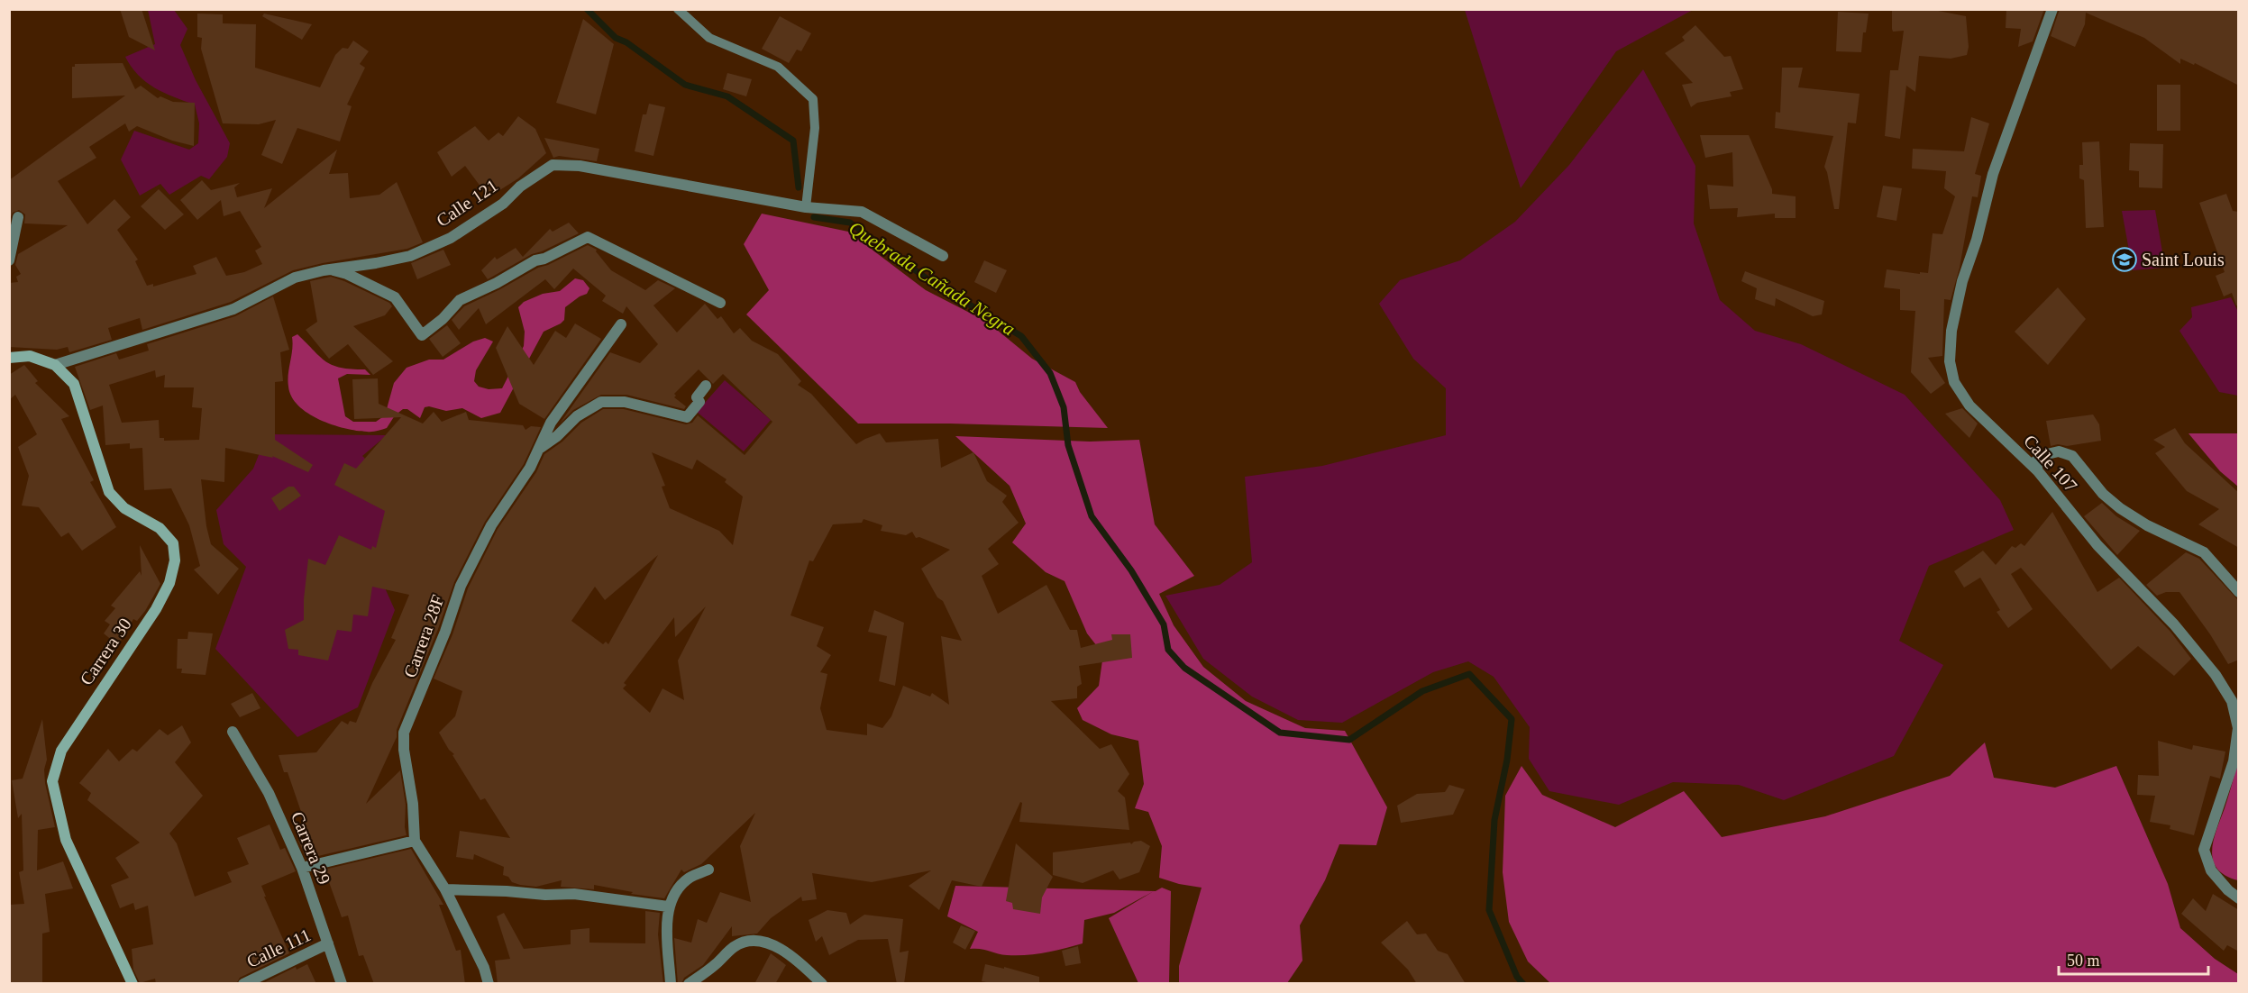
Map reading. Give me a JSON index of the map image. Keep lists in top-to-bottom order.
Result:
{
  "streets": {
    "street": [
      "Calle 121",
      "Calle 107",
      "Carrera 28F",
      "Carrera 30",
      "Carrera 29",
      "Calle 111"
    ]
  },
  "crossings": [
    ["Calle 121", "Carrera 30"],
    ["Carrera 29", "Calle 111"]
  ],
  "water": ["Quebrada Cañada Negra"],
  "places": {
    "school or university": ["Saint Louis"]
  },
  "scale_bar": "50 m"
}
